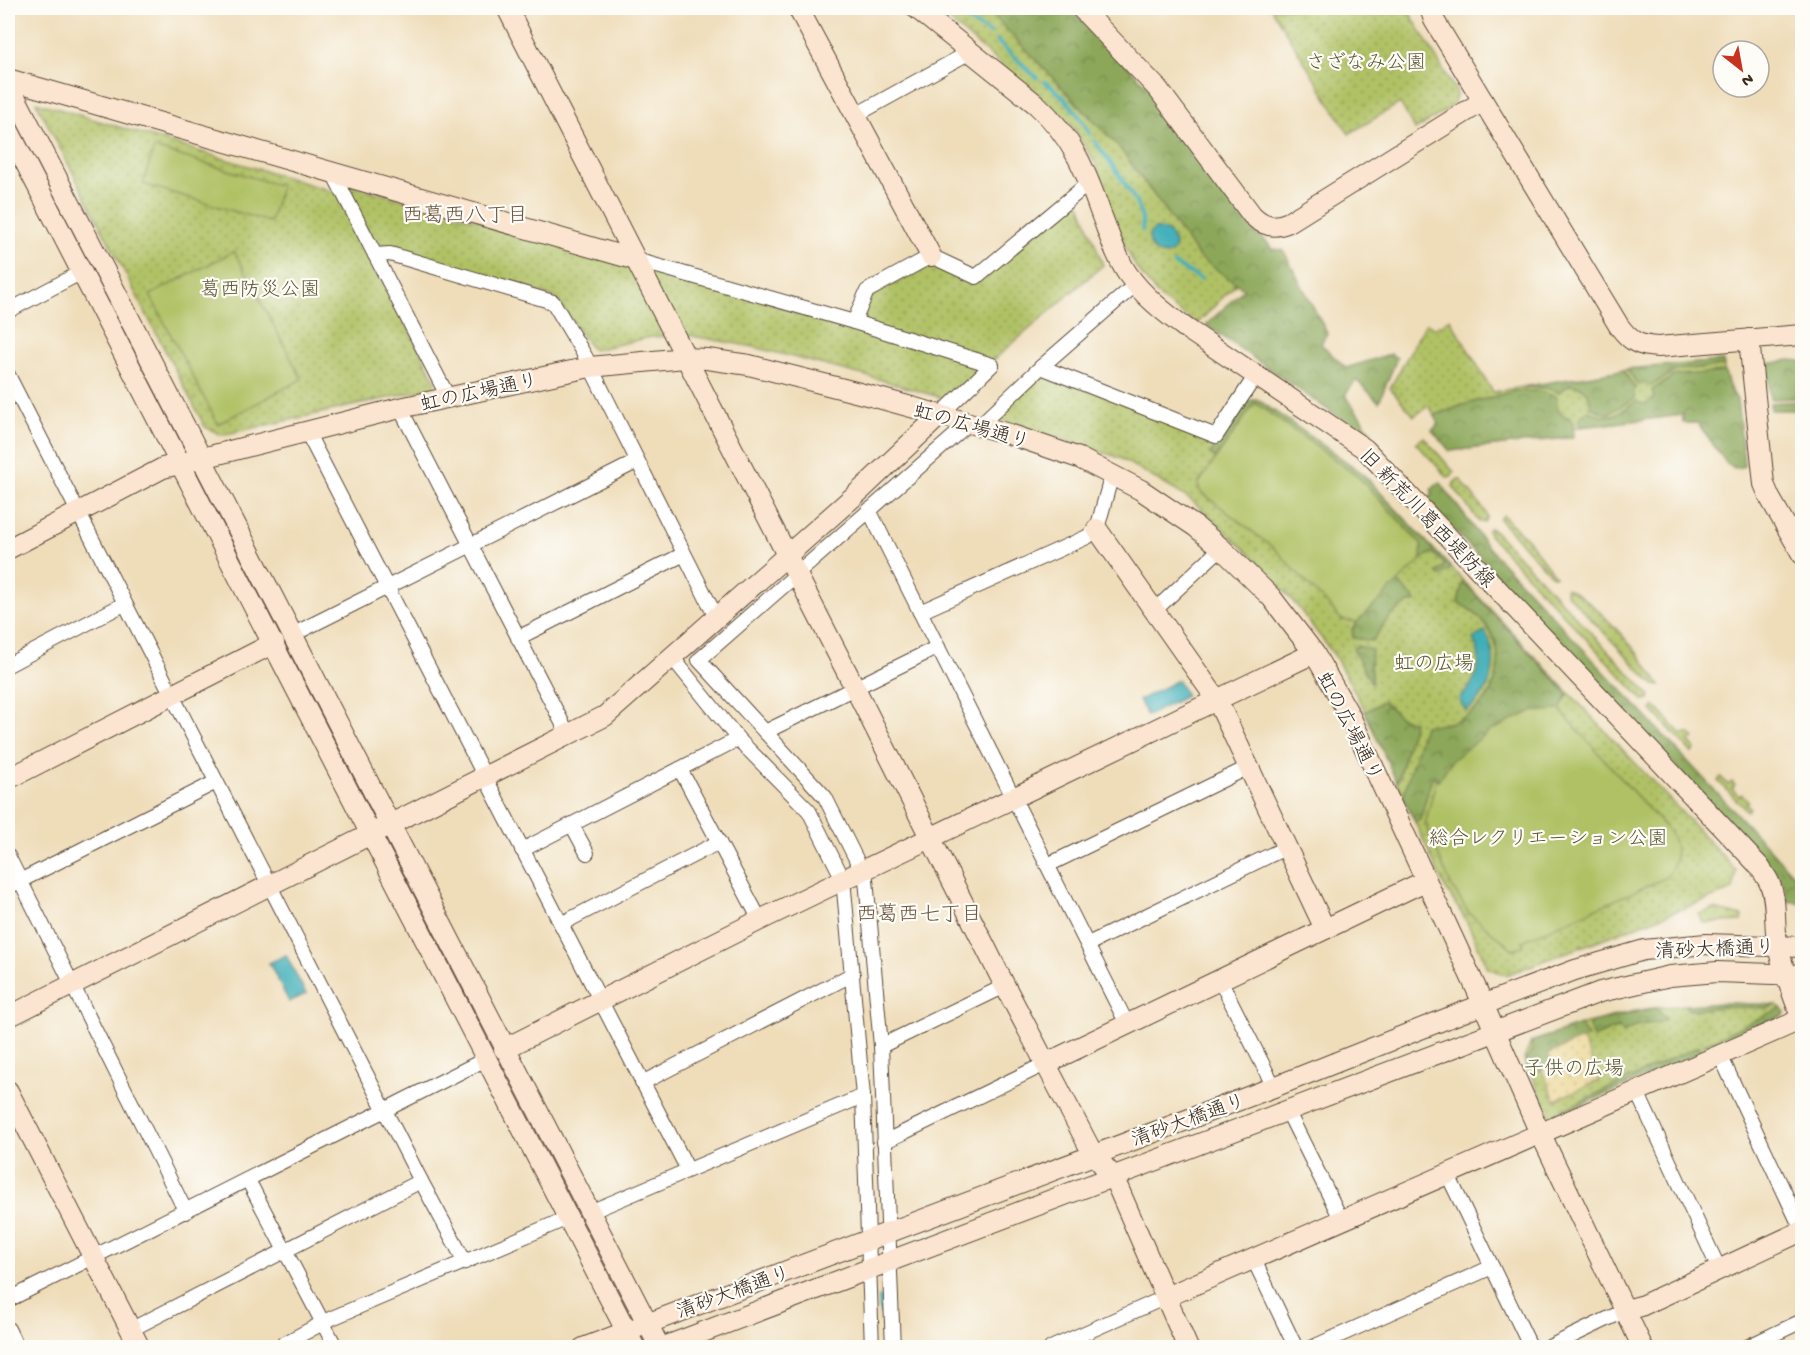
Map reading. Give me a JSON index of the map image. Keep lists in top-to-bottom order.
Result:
{
  "streets": {
    "street": ["虹の広場通り", "旧 新荒川葛西堤防線", "清砂大橋通り"]
  },
  "crossings": [
    ["虹の広場通り", "清砂大橋通り"],
    ["旧 新荒川葛西堤防線", "清砂大橋通り"]
  ],
  "districts": ["西葛西八丁目", "西葛西七丁目"],
  "parks": [
    "さざなみ公園",
    "葛西防災公園",
    "虹の広場",
    "総合レクリエーション公園",
    "子供の広場"
  ],
  "north": "bottom right"
}
